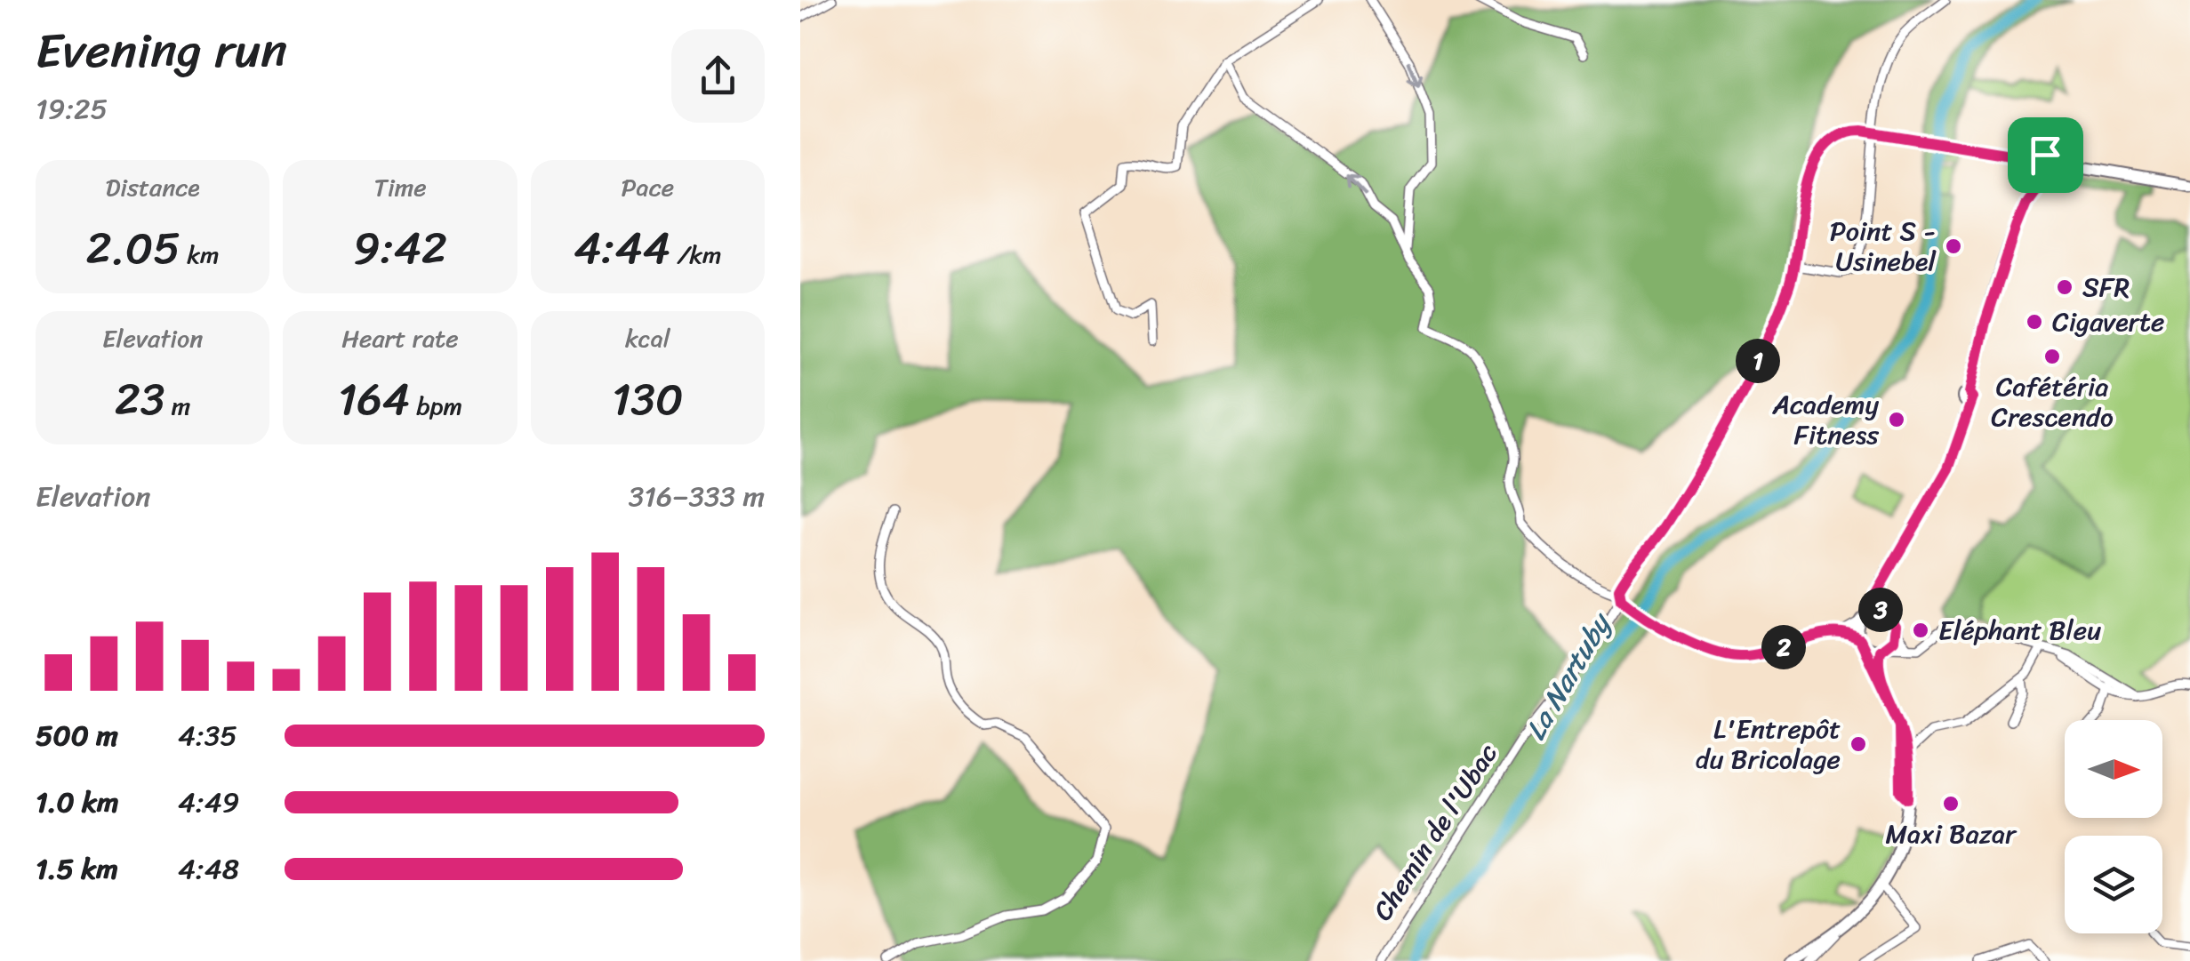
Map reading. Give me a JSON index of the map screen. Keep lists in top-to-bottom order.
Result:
{
  "streets": {
    "street": ["Chemin de l'Ubac"]
  },
  "water": ["La Nartuby"],
  "places": [
    "Point S - Usinebel",
    "SFR",
    "Cigaverte",
    "Cafétéria Crescendo",
    "Academy Fitness",
    "Eléphant Bleu",
    "L'Entrepôt du Bricolage",
    "Maxi Bazar"
  ],
  "north": "right",
  "page": {
    "heading": ["Evening run", "19:25"],
    "stats": [
      ["Distance", "2.05 km"],
      ["Time", "9:42"],
      ["Pace", "4:44 /km"],
      ["Elevation", "23 m"],
      ["Heart rate", "164 bpm"],
      ["kcal", "130"]
    ],
    "pins": ["1", "3", "2"],
    "chart": ["Elevation", "316–333 m"],
    "list": [
      {
        "name": "500 m",
        "note": "4:35"
      },
      {
        "name": "1.0 km",
        "note": "4:49"
      },
      {
        "name": "1.5 km",
        "note": "4:48"
      }
    ]
  }
}
